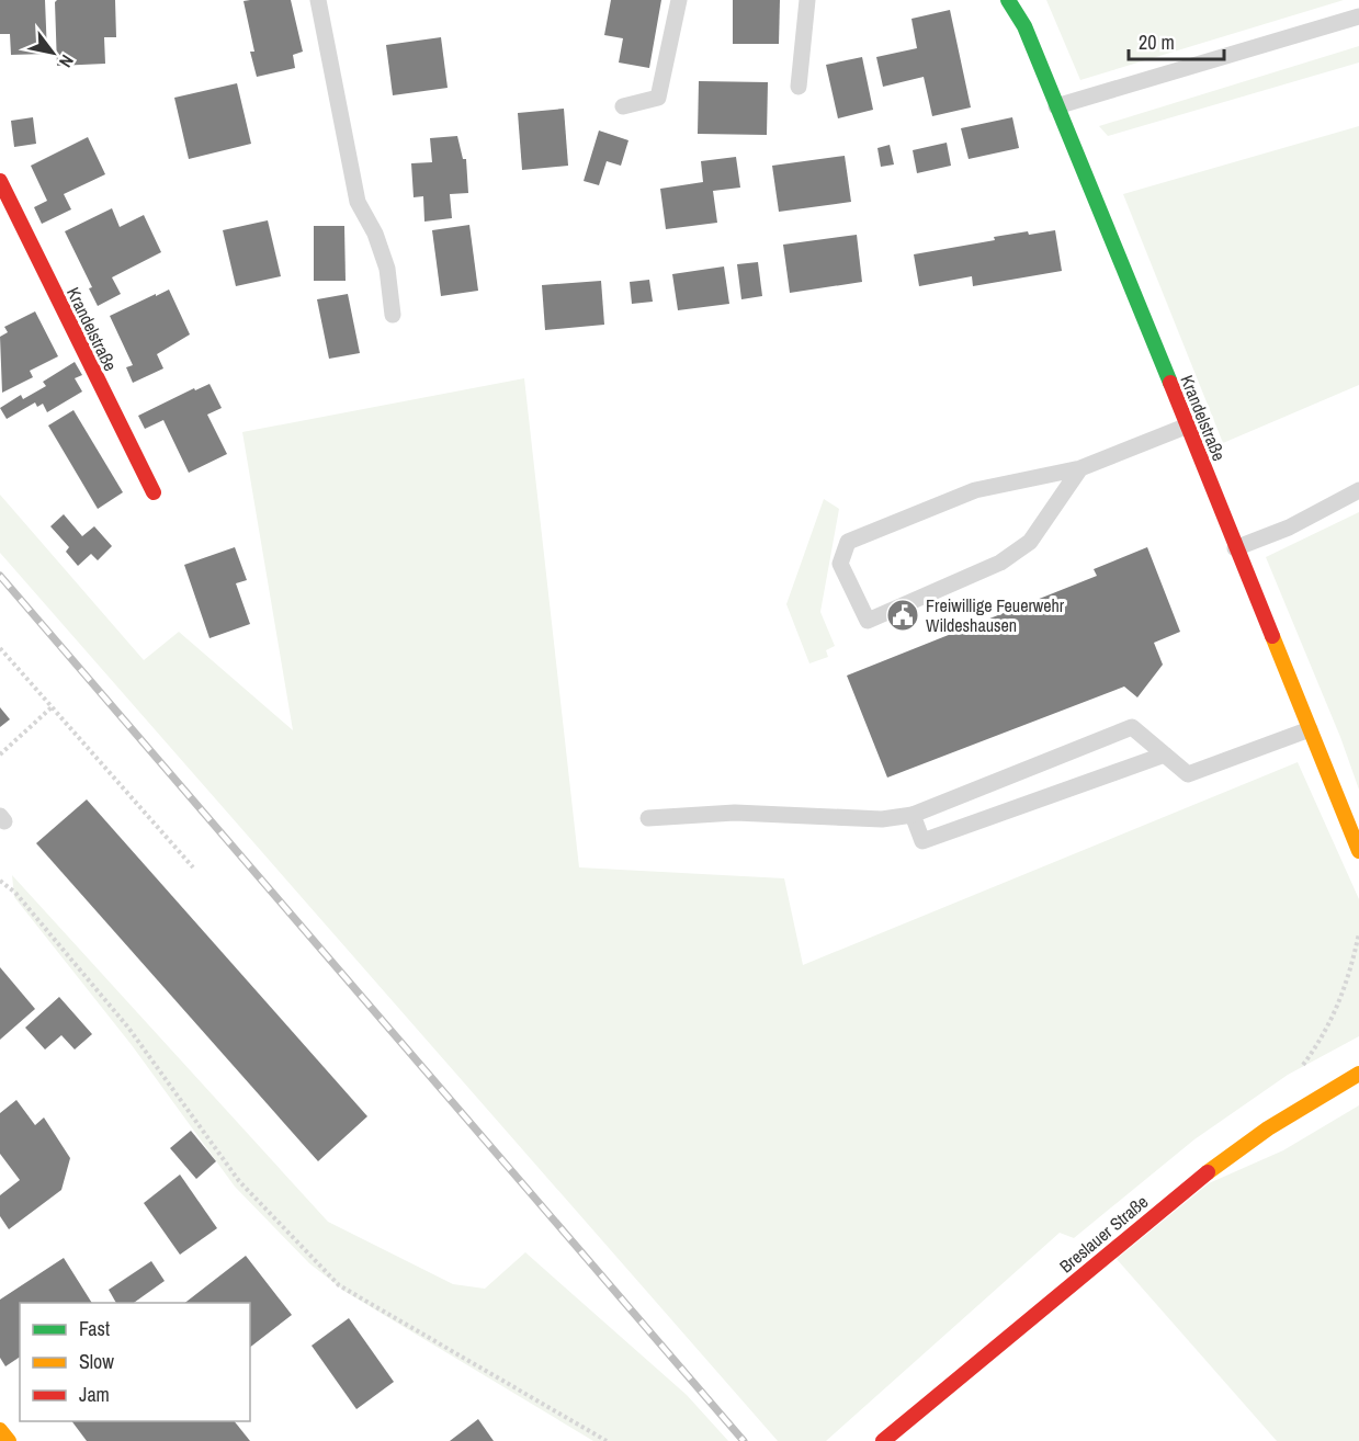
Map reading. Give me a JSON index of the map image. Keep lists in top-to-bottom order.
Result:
{
  "streets": {
    "street": ["Krandelstraße", "Breslauer Straße"]
  },
  "places": {
    "public building": ["Freiwillige Feuerwehr Wildeshausen"]
  },
  "legend": ["Fast", "Slow", "Jam"],
  "scale_bar": "20 m",
  "north": "bottom right"
}
